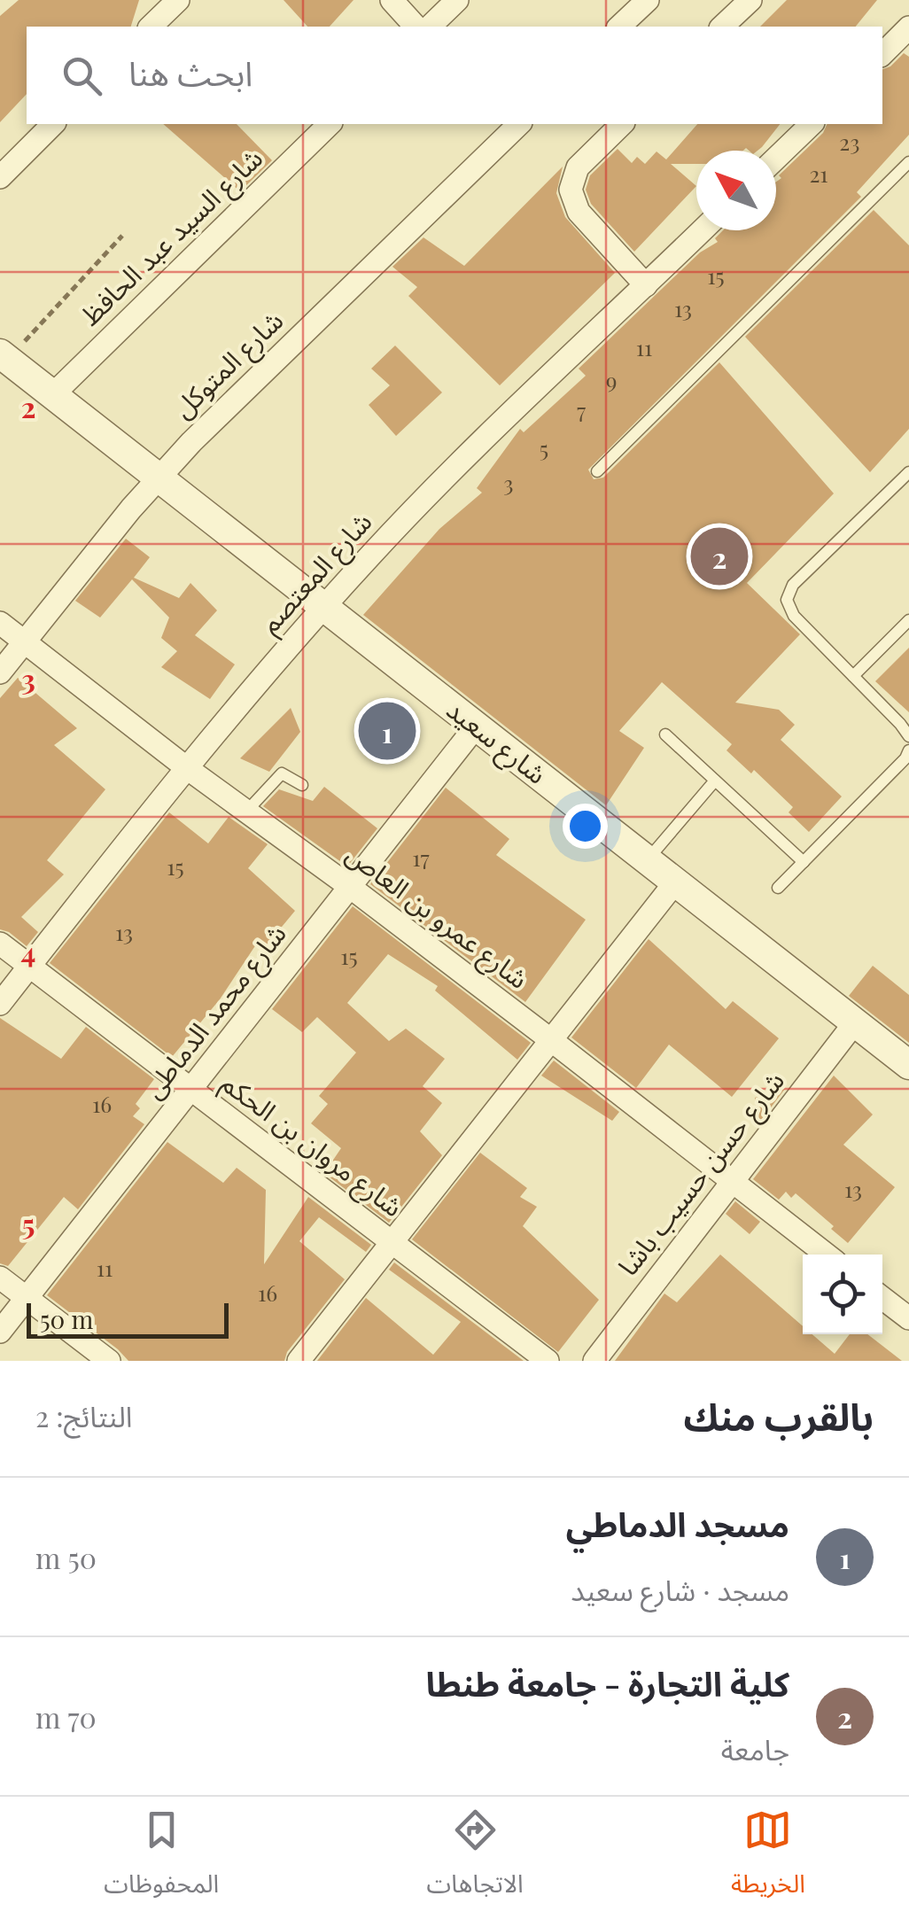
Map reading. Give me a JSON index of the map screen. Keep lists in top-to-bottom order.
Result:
{
  "streets": {
    "street": [
      "شارع السيد عبد الحافظ",
      "شارع المتوكل",
      "شارع المعتصم",
      "شارع سعيد",
      "شارع عمرو بن العاص",
      "شارع محمد الدماطى",
      "شارع مروان بن الحكم",
      "شارع حسن حسيب باشا"
    ]
  },
  "crossings": [
    ["شارع السيد عبد الحافظ", "شارع سعيد"],
    ["شارع المتوكل", "شارع سعيد"],
    ["شارع المتوكل", "شارع عمرو بن العاص"],
    ["شارع المعتصم", "شارع سعيد"],
    ["شارع المعتصم", "شارع عمرو بن العاص"],
    ["شارع المعتصم", "شارع مروان بن الحكم"],
    ["شارع سعيد", "شارع محمد الدماطى"],
    ["شارع سعيد", "شارع حسن حسيب باشا"],
    ["شارع عمرو بن العاص", "شارع محمد الدماطى"],
    ["شارع عمرو بن العاص", "شارع حسن حسيب باشا"],
    ["شارع محمد الدماطى", "شارع مروان بن الحكم"]
  ],
  "house_numbers": [
    "23",
    "21",
    "15",
    "13",
    "11",
    "9",
    "7",
    "5",
    "3",
    "17",
    "15",
    "13",
    "15",
    "16",
    "13",
    "11",
    "16"
  ],
  "scale_bar": "50 m",
  "north": "top left",
  "page": {
    "search": "ابحث هنا",
    "pins": ["2", "1"],
    "scale": "50 m",
    "heading": ["بالقرب منك", "النتائج: 2"],
    "list": [
      {
        "mark": "1",
        "name": "مسجد الدماطي",
        "note": "مسجد · شارع سعيد",
        "value": "50 m"
      },
      {
        "mark": "2",
        "name": "كلية التجارة - جامعة طنطا",
        "note": "جامعة",
        "value": "70 m"
      }
    ],
    "nav": ["الخريطة", "الاتجاهات", "المحفوظات"]
  },
  "grid": {
    "rows": [
      "2",
      "3",
      "4",
      "5"
    ]
  }
}
